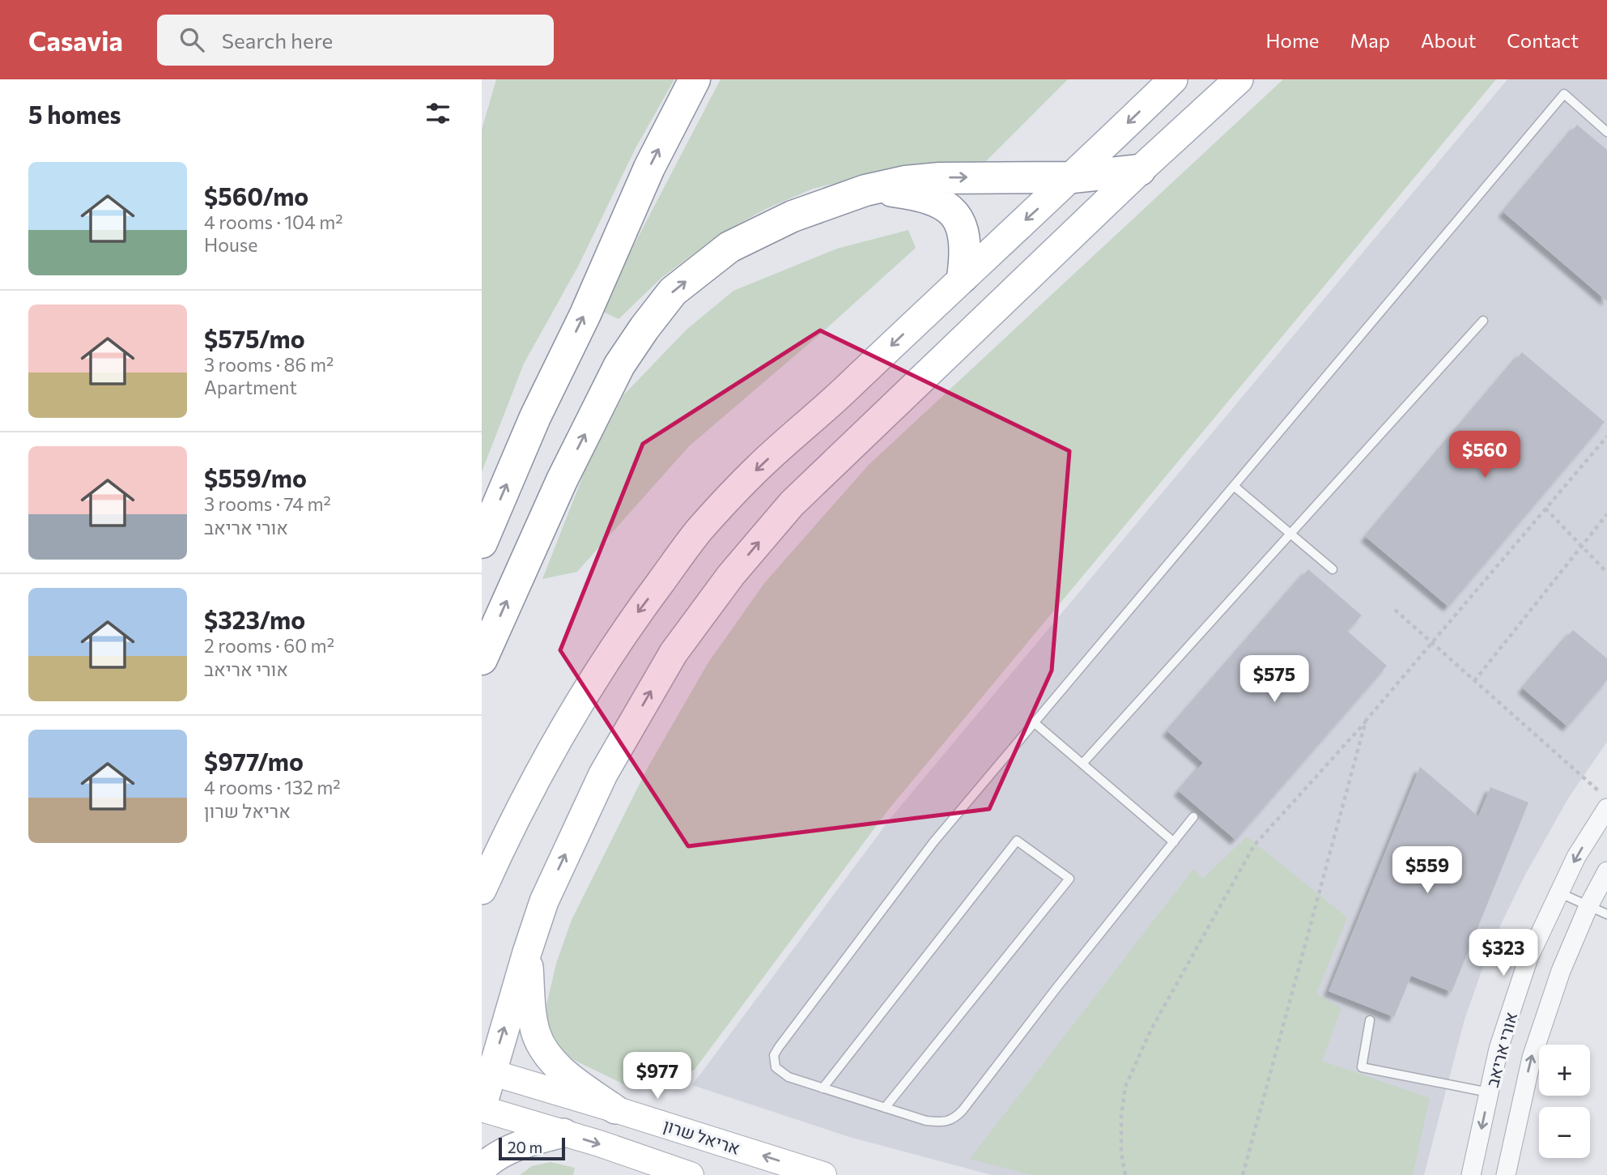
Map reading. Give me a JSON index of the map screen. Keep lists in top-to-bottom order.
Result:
{
  "streets": {
    "main road": ["אריאל שרון"],
    "street": ["אורי אריאב"]
  },
  "scale_bar": "20 m",
  "page": {
    "header": "Casavia",
    "search": "Search here",
    "nav": [
      "Home",
      "Map",
      "About",
      "Contact"
    ],
    "heading": "5 homes",
    "list": [
      {
        "name": "$560/mo",
        "note": "4 rooms · 104 m² · House"
      },
      {
        "name": "$575/mo",
        "note": "3 rooms · 86 m² · Apartment"
      },
      {
        "name": "$559/mo",
        "note": "3 rooms · 74 m² · אורי אריאב"
      },
      {
        "name": "$323/mo",
        "note": "2 rooms · 60 m² · אורי אריאב"
      },
      {
        "name": "$977/mo",
        "note": "4 rooms · 132 m² · אריאל שרון"
      }
    ],
    "price": [
      "$560",
      "$575",
      "$559",
      "$323",
      "$977"
    ],
    "map_buttons": ["+", "−"],
    "scale": "20 m"
  }
}
